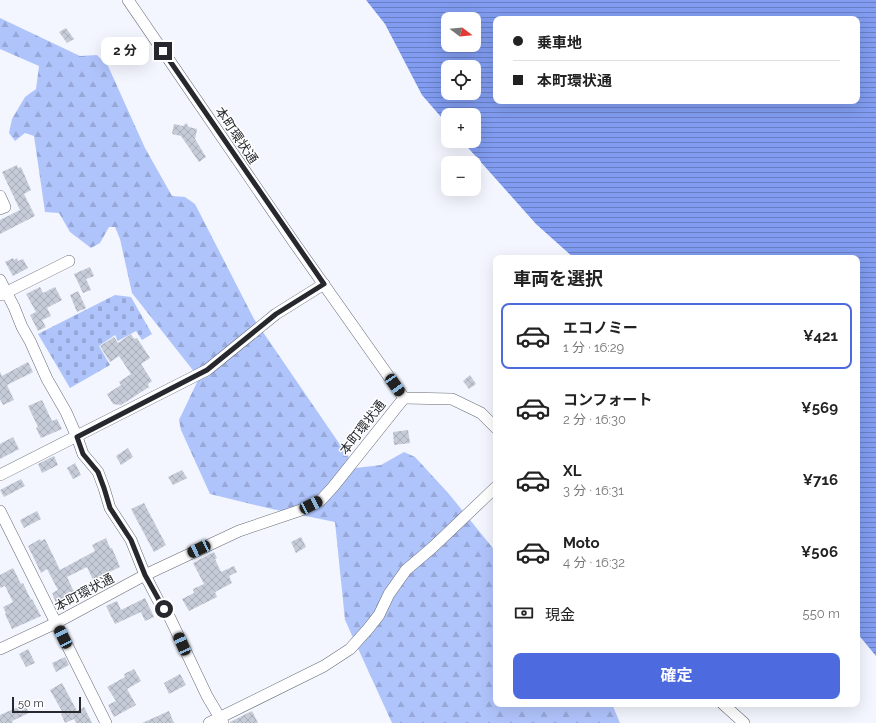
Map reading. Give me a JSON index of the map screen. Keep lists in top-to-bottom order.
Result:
{
  "streets": {
    "street": ["本町環状通"]
  },
  "scale_bar": "50 m",
  "north": "right",
  "page": {
    "map_buttons": ["+", "−"],
    "banner": ["乗車地", "本町環状通"],
    "bubble": "2 分",
    "heading": "車両を選択",
    "list": [
      {
        "name": "エコノミー",
        "note": "1 分 · 16:29",
        "value": "¥421"
      },
      {
        "name": "コンフォート",
        "note": "2 分 · 16:30",
        "value": "¥569"
      },
      {
        "name": "XL",
        "note": "3 分 · 16:31",
        "value": "¥716"
      },
      {
        "name": "Moto",
        "note": "4 分 · 16:32",
        "value": "¥506"
      }
    ],
    "pay": ["現金", "550 m"],
    "buttons": "確定",
    "scale": "50 m"
  }
}
